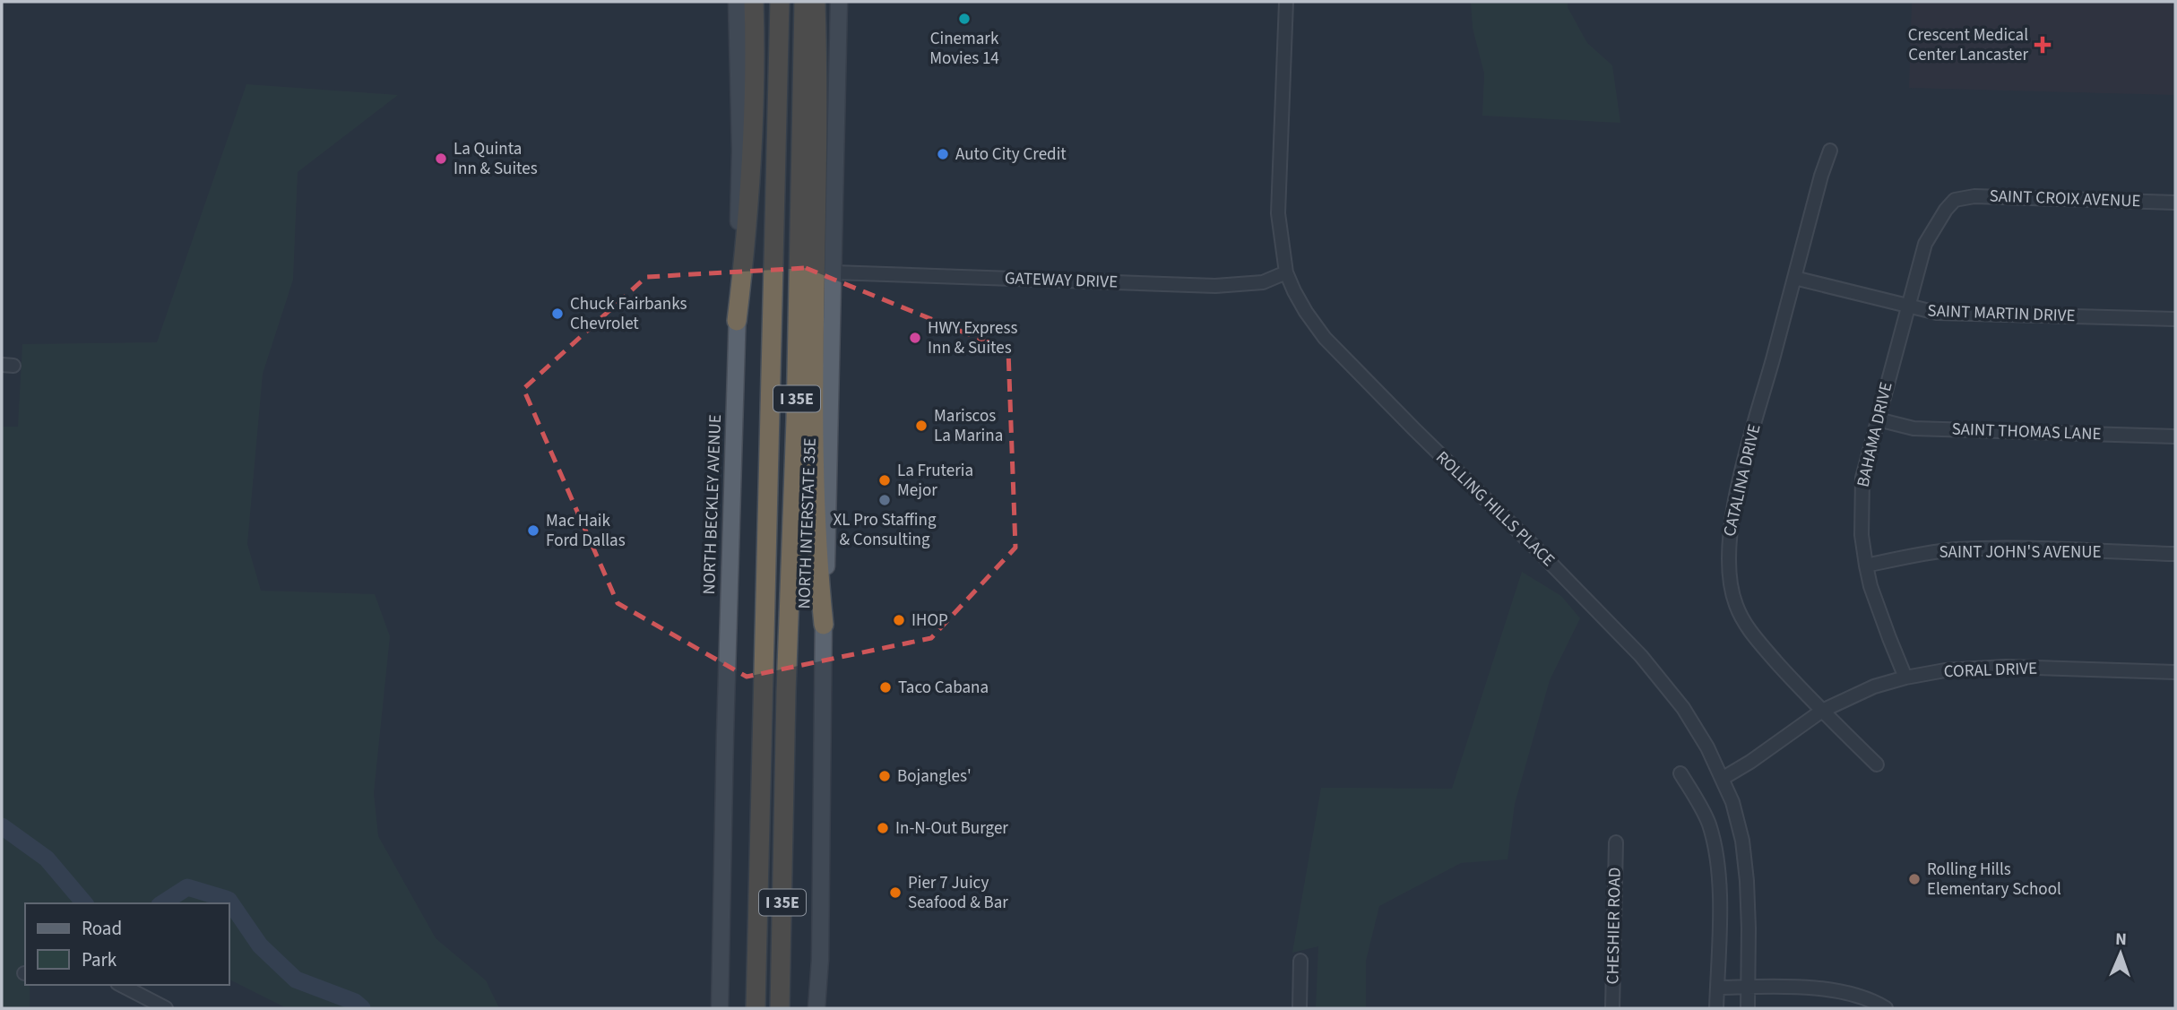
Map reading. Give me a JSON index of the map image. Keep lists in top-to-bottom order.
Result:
{
  "streets": {
    "highway": ["I 35E"],
    "main road": ["NORTH BECKLEY AVENUE", "NORTH INTERSTATE 35E"],
    "street": [
      "SAINT CROIX AVENUE",
      "GATEWAY DRIVE",
      "SAINT MARTIN DRIVE",
      "SAINT THOMAS LANE",
      "BAHAMA DRIVE",
      "CATALINA DRIVE",
      "ROLLING HILLS PLACE",
      "SAINT JOHN'S AVENUE",
      "CORAL DRIVE",
      "CHESHIER ROAD"
    ]
  },
  "crossings": [
    ["SAINT CROIX AVENUE", "BAHAMA DRIVE"],
    ["GATEWAY DRIVE", "ROLLING HILLS PLACE"],
    ["GATEWAY DRIVE", "NORTH INTERSTATE 35E"],
    ["SAINT MARTIN DRIVE", "BAHAMA DRIVE"],
    ["SAINT MARTIN DRIVE", "CATALINA DRIVE"],
    ["SAINT THOMAS LANE", "BAHAMA DRIVE"],
    ["BAHAMA DRIVE", "SAINT JOHN'S AVENUE"],
    ["BAHAMA DRIVE", "CORAL DRIVE"],
    ["CATALINA DRIVE", "CORAL DRIVE"],
    ["ROLLING HILLS PLACE", "CORAL DRIVE"]
  ],
  "places": {
    "other": [
      "Cinemark Movies 14",
      "Auto City Credit",
      "La Quinta Inn & Suites",
      "Chuck Fairbanks Chevrolet",
      "HWY Express Inn & Suites",
      "Mariscos La Marina",
      "La Fruteria Mejor",
      "XL Pro Staffing & Consulting",
      "Mac Haik Ford Dallas",
      "IHOP",
      "Taco Cabana",
      "Bojangles'",
      "In-N-Out Burger",
      "Rolling Hills Elementary School",
      "Pier 7 Juicy Seafood & Bar"
    ],
    "health": ["Crescent Medical Center Lancaster"]
  },
  "legend": ["Road", "Park"],
  "north": "top"
}
